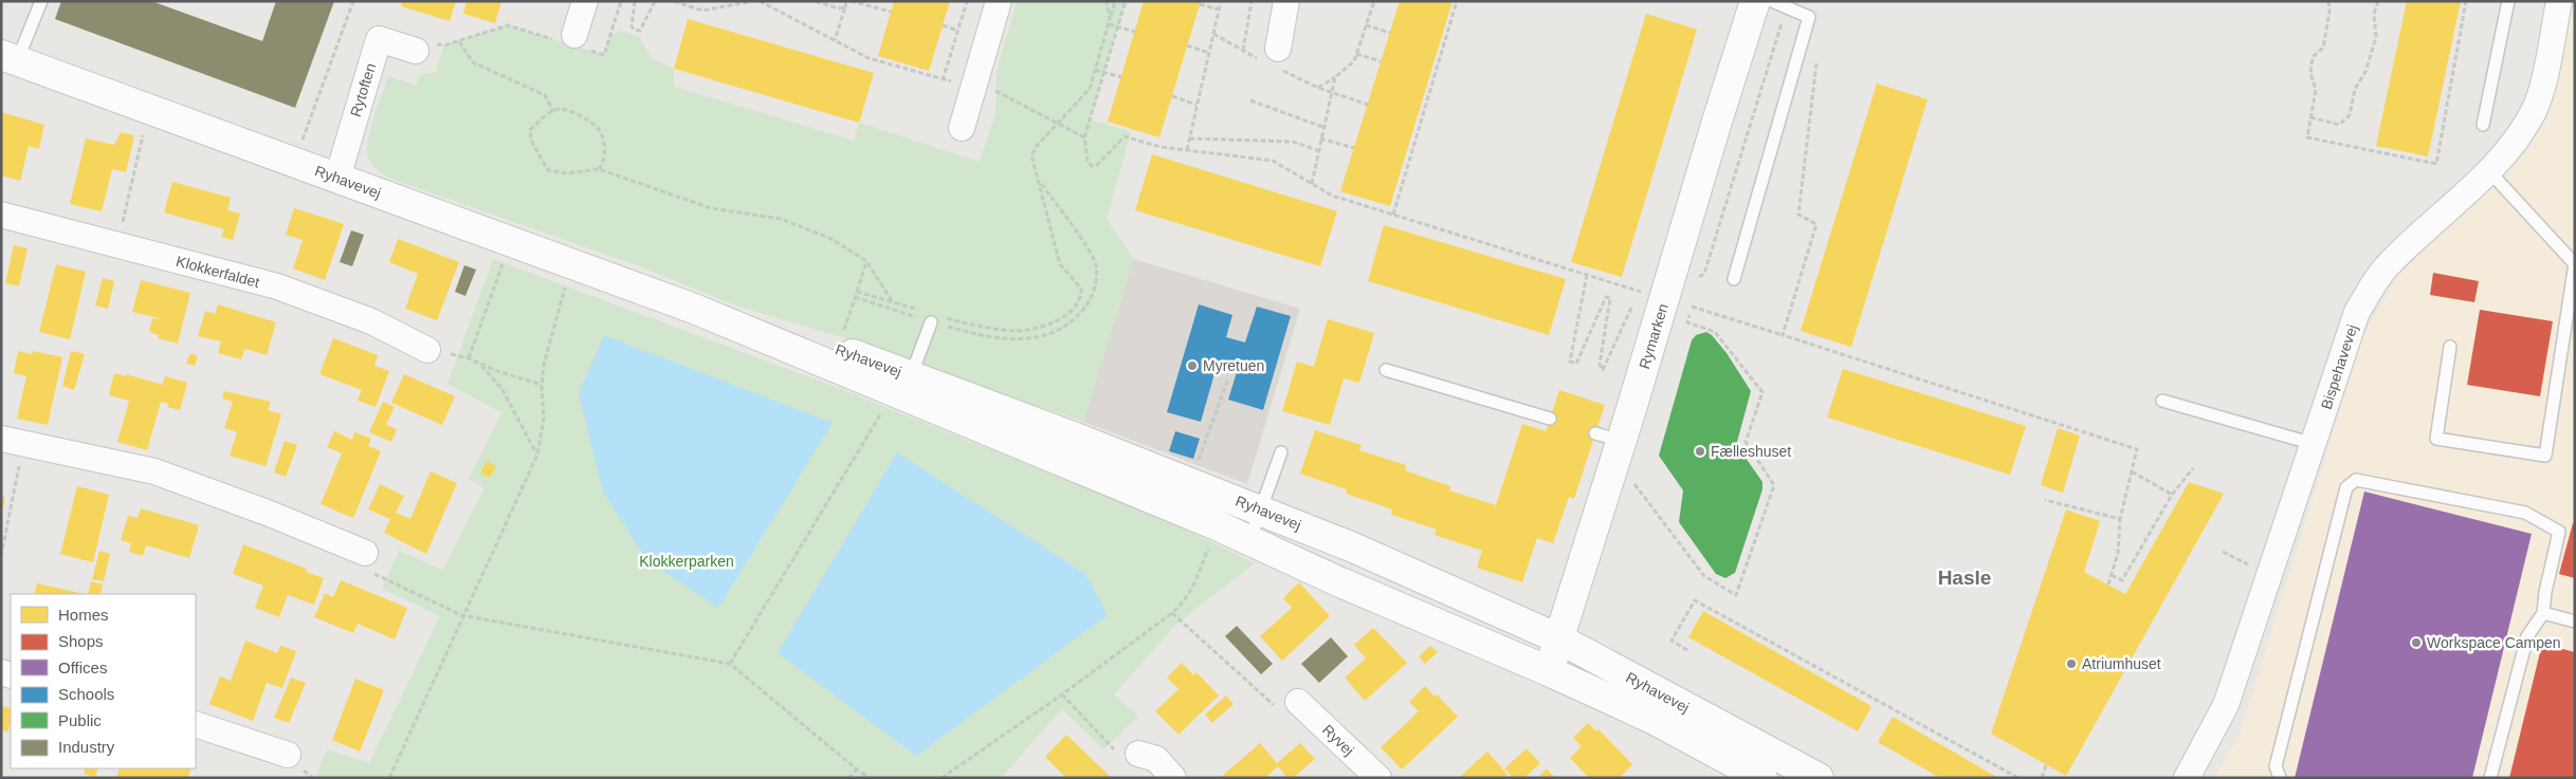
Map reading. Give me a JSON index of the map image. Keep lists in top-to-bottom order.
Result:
{
  "streets": {
    "street": [
      "Rytoften",
      "Ryhavevej",
      "Klokkerfaldet",
      "Rymarken",
      "Bispehavevej",
      "Ryvej"
    ]
  },
  "crossings": [
    ["Rytoften", "Ryhavevej"],
    ["Ryhavevej", "Rymarken"]
  ],
  "districts": ["Hasle"],
  "parks": ["Klokkerparken"],
  "places": [
    "Myretuen",
    "Fælleshuset",
    "Workspace Campen",
    "Atriumhuset"
  ],
  "legend": [
    "Homes",
    "Shops",
    "Offices",
    "Schools",
    "Public",
    "Industry"
  ]
}
